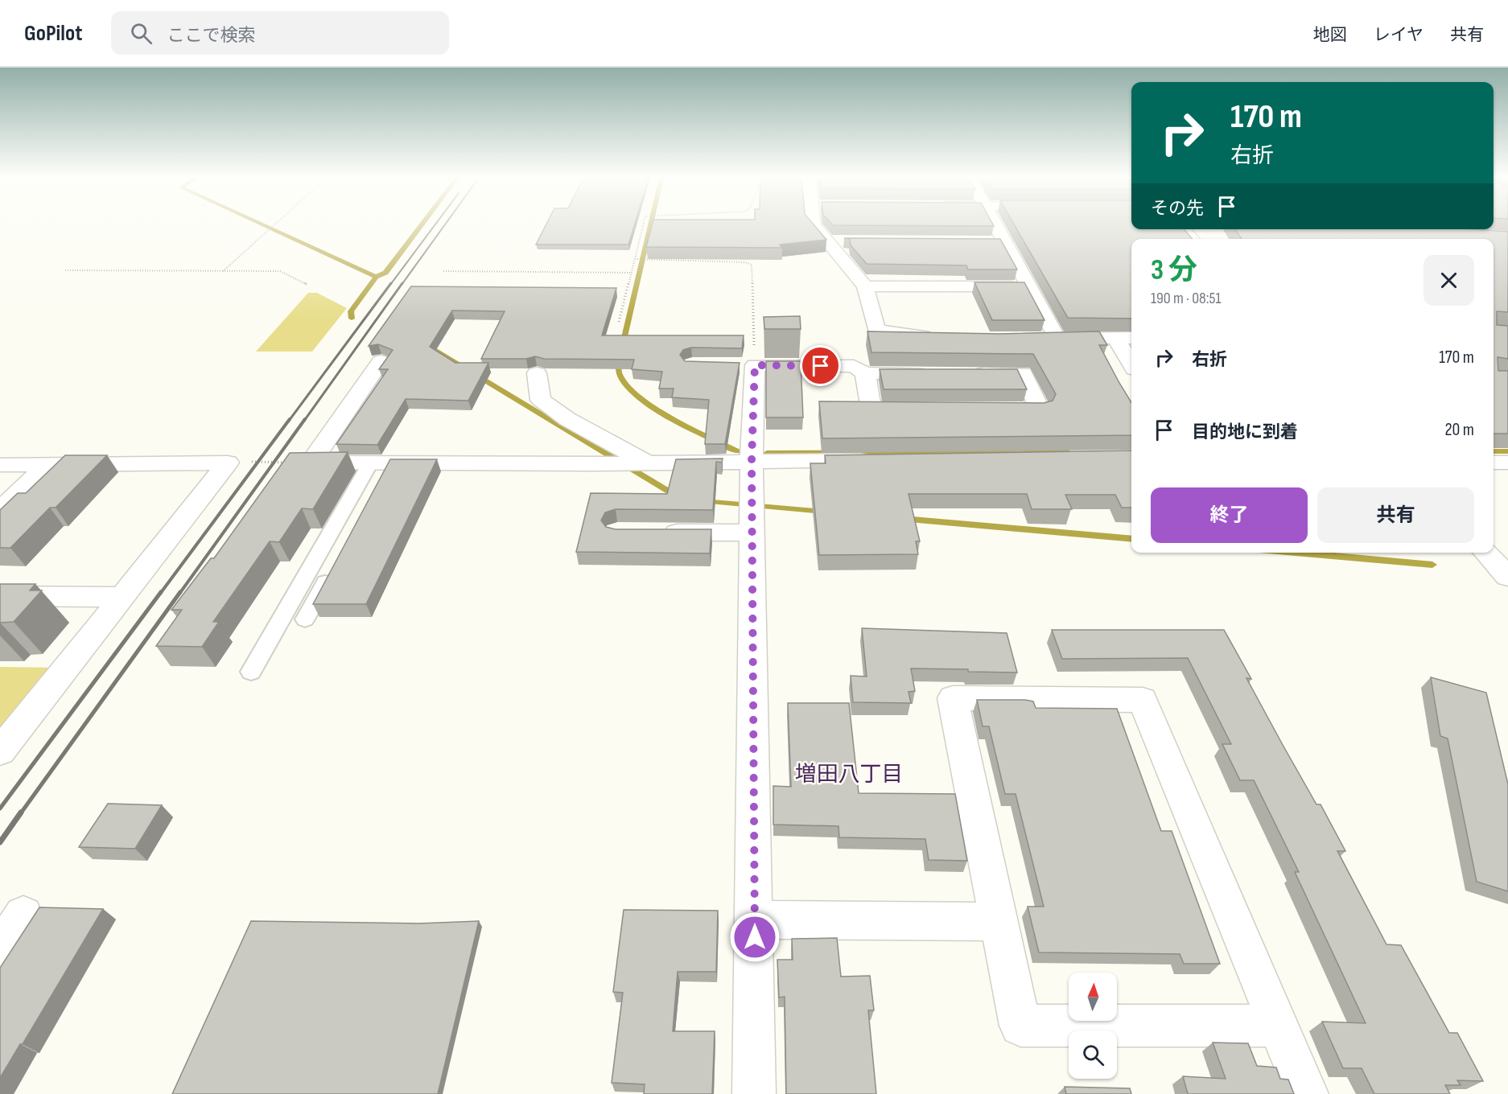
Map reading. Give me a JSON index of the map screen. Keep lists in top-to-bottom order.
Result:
{
  "districts": ["増田八丁目"],
  "north": "top",
  "page": {
    "header": "GoPilot",
    "search": "ここで検索",
    "nav": ["地図", "レイヤ", "共有"],
    "turn": ["170 m", "右折"],
    "then": "その先",
    "heading": ["3 分", "190 m · 08:51"],
    "list": [
      {
        "name": "右折",
        "value": "170 m"
      },
      {
        "name": "目的地に到着",
        "value": "20 m"
      }
    ],
    "buttons": ["終了", "共有"]
  }
}
